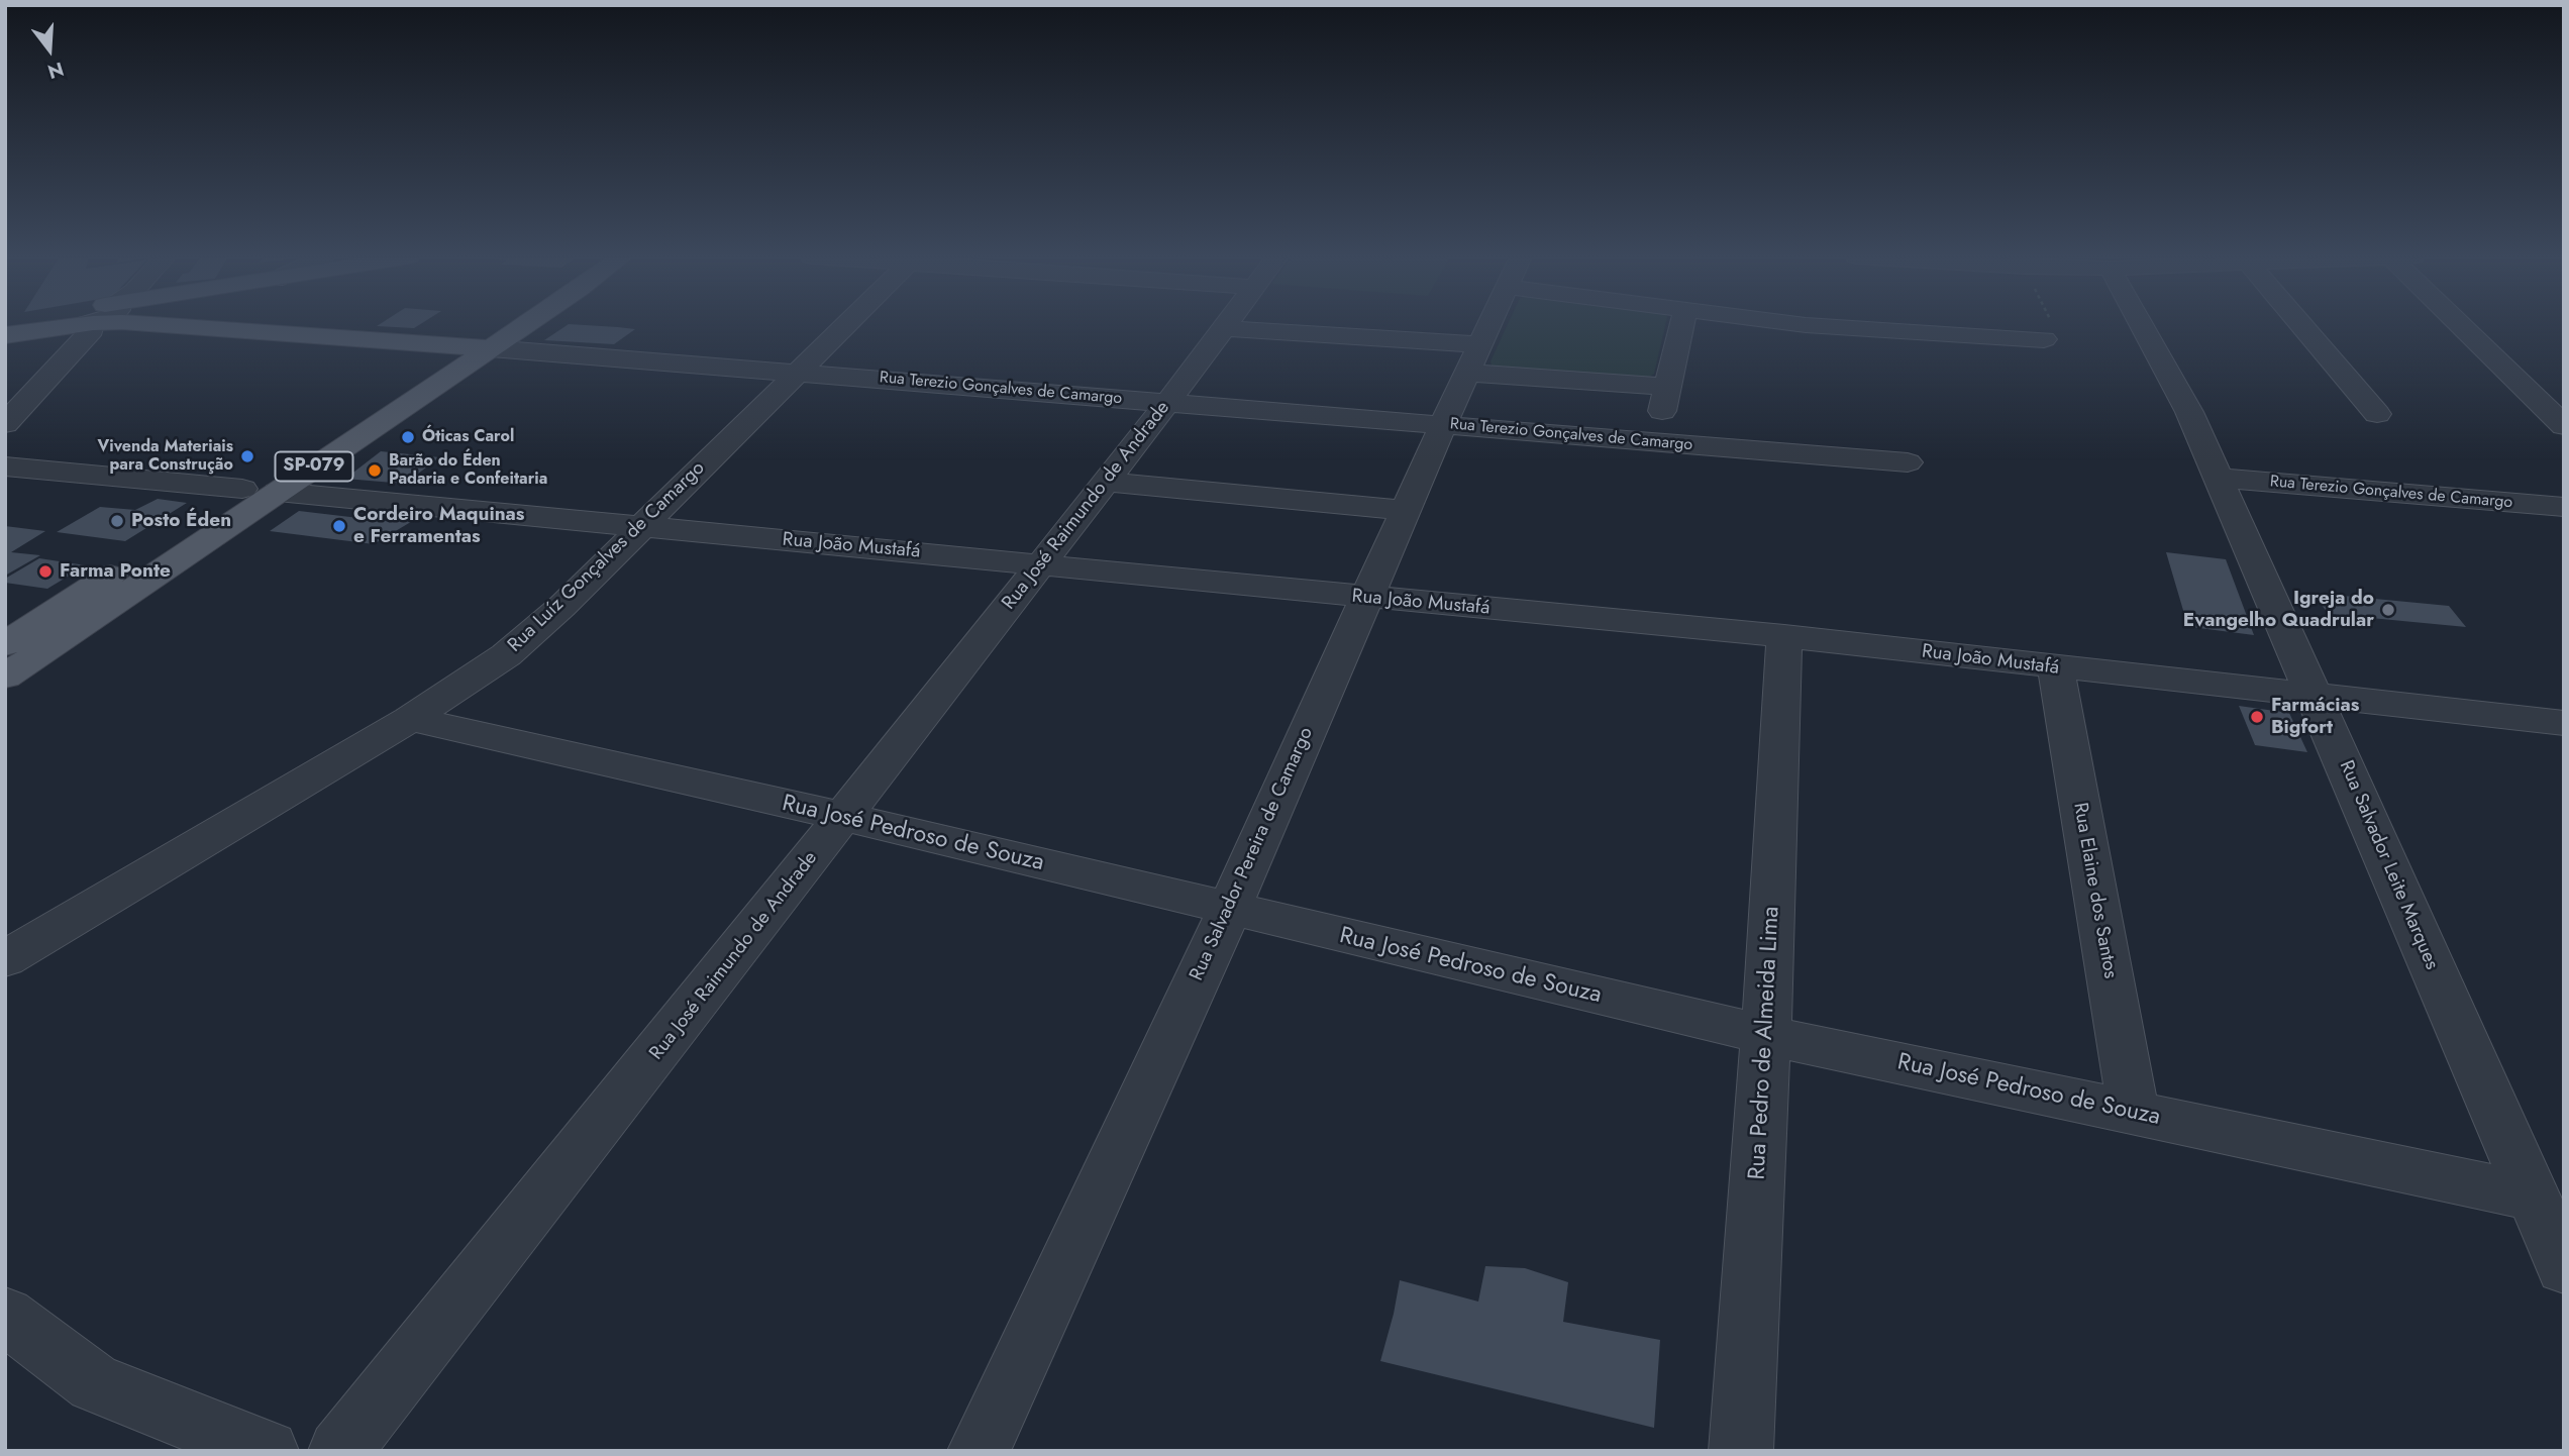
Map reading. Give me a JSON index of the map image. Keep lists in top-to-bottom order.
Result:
{
  "streets": {
    "main road": ["Rua Terezio Gonçalves de Camargo", "SP-079"],
    "street": [
      "Rua José Raimundo de Andrade",
      "Rua João Mustafá",
      "Rua Luíz Gonçalves de Camargo",
      "Rua José Pedroso de Souza",
      "Rua Salvador Pereira de Camargo",
      "Rua Salvador Leite Marques",
      "Rua Elaine dos Santos",
      "Rua Pedro de Almeida Lima"
    ]
  },
  "crossings": [
    ["Rua Terezio Gonçalves de Camargo", "SP-079"],
    ["Rua Terezio Gonçalves de Camargo", "Rua José Raimundo de Andrade"],
    ["Rua Terezio Gonçalves de Camargo", "Rua Luíz Gonçalves de Camargo"],
    ["Rua Terezio Gonçalves de Camargo", "Rua Salvador Pereira de Camargo"],
    ["Rua Terezio Gonçalves de Camargo", "Rua Salvador Leite Marques"],
    ["SP-079", "Rua João Mustafá"],
    ["Rua José Raimundo de Andrade", "Rua João Mustafá"],
    ["Rua José Raimundo de Andrade", "Rua José Pedroso de Souza"],
    ["Rua João Mustafá", "Rua Luíz Gonçalves de Camargo"],
    ["Rua João Mustafá", "Rua Salvador Pereira de Camargo"],
    ["Rua João Mustafá", "Rua Salvador Leite Marques"],
    ["Rua João Mustafá", "Rua Elaine dos Santos"],
    ["Rua João Mustafá", "Rua Pedro de Almeida Lima"],
    ["Rua Luíz Gonçalves de Camargo", "Rua José Pedroso de Souza"],
    ["Rua José Pedroso de Souza", "Rua Salvador Pereira de Camargo"],
    ["Rua José Pedroso de Souza", "Rua Salvador Leite Marques"],
    ["Rua José Pedroso de Souza", "Rua Elaine dos Santos"],
    ["Rua José Pedroso de Souza", "Rua Pedro de Almeida Lima"]
  ],
  "places": [
    "Óticas Carol",
    "Vivenda Materiais para Construção",
    "Barão do Éden Padaria e Confeitaria",
    "Posto Éden",
    "Cordeiro Maquinas e Ferramentas",
    "Farma Ponte",
    "Igreja do Evangelho Quadrular",
    "Farmácias Bigfort"
  ],
  "north": "bottom"
}
